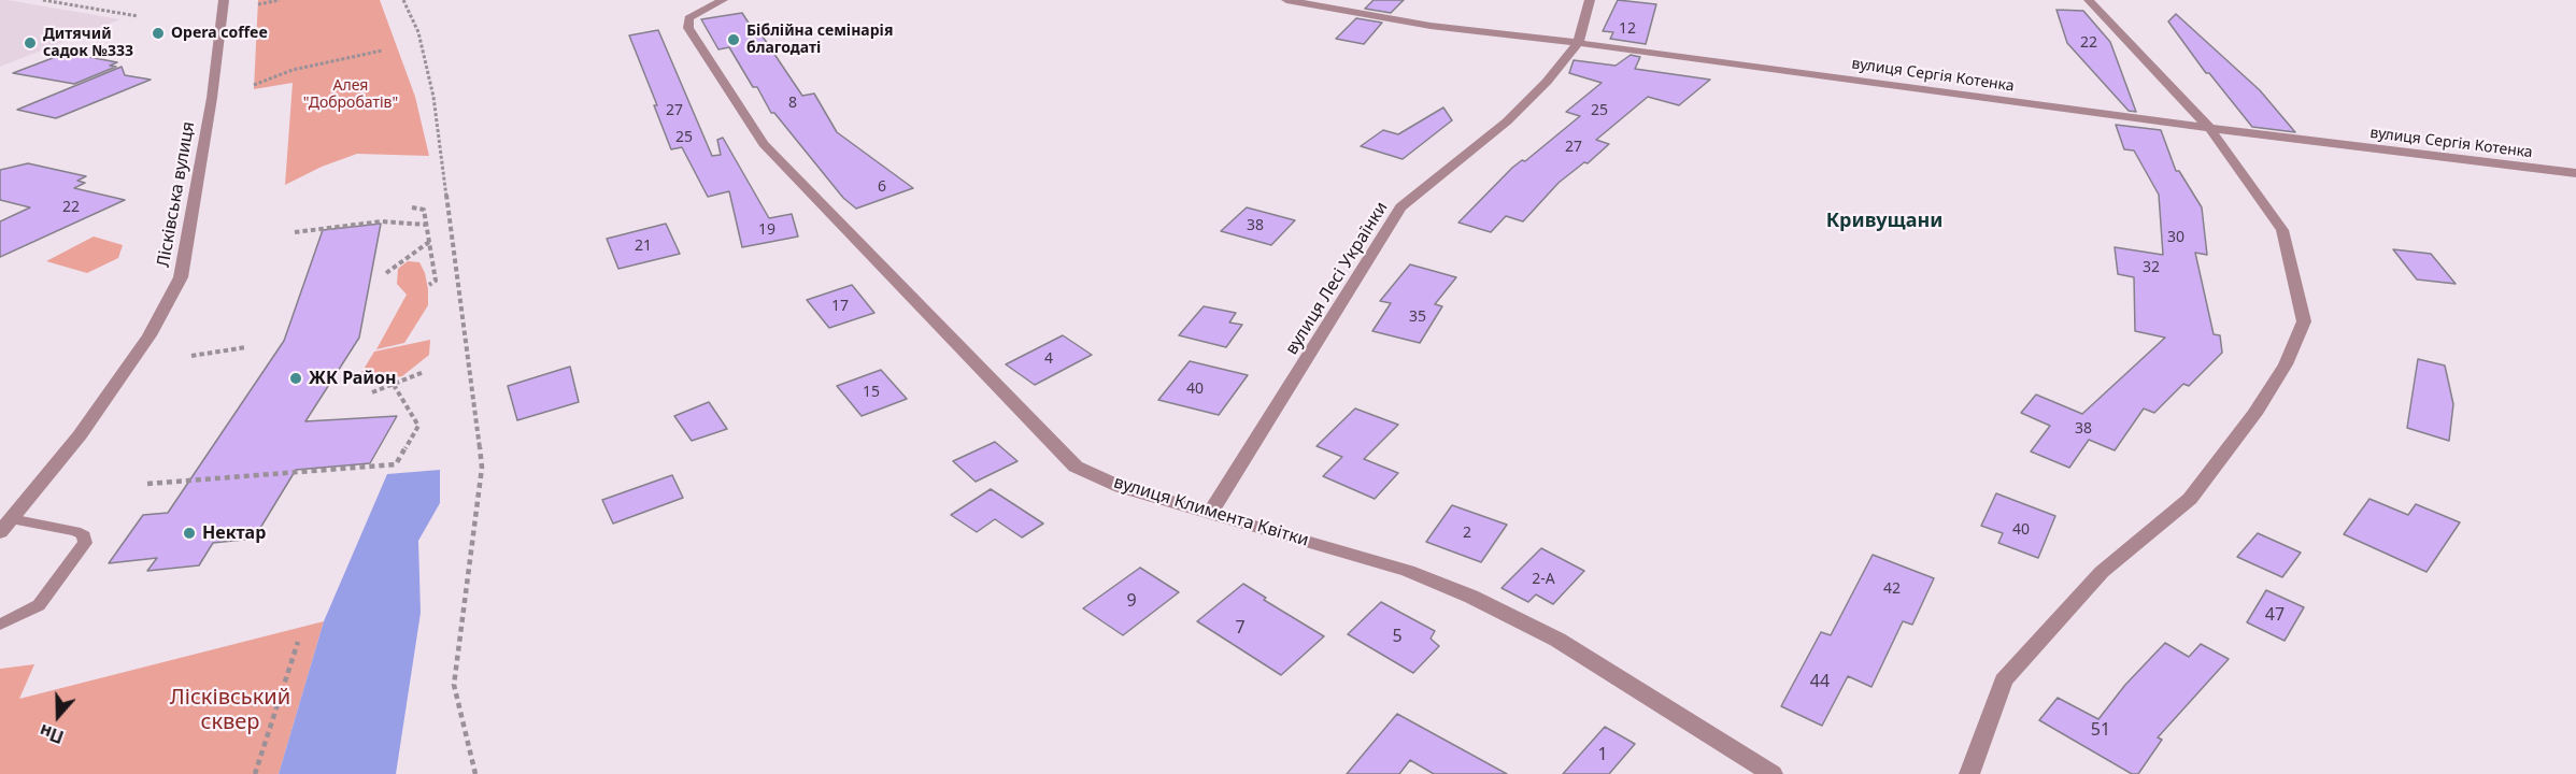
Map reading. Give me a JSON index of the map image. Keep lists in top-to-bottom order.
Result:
{
  "streets": {
    "street": [
      "вулиця Сергія Котенка",
      "Лісківська вулиця",
      "вулиця Лесі Українки",
      "вулиця Климента Квітки"
    ]
  },
  "crossings": [
    ["вулиця Сергія Котенка", "вулиця Лесі Українки"],
    ["вулиця Лесі Українки", "вулиця Климента Квітки"]
  ],
  "districts": ["Кривущани"],
  "parks": ["Алея \"Добробатів\"", "Лісківський сквер"],
  "places": [
    "Opera coffee",
    "Біблійна семінарія благодаті",
    "Дитячий садок №333",
    "ЖК Район",
    "Нектар"
  ],
  "house_numbers": [
    "12",
    "22",
    "8",
    "27",
    "25",
    "25",
    "27",
    "6",
    "22",
    "38",
    "19",
    "30",
    "21",
    "32",
    "17",
    "35",
    "4",
    "40",
    "15",
    "38",
    "40",
    "2",
    "2-А",
    "42",
    "9",
    "47",
    "7",
    "5",
    "44",
    "51",
    "1"
  ],
  "north": "bottom"
}
